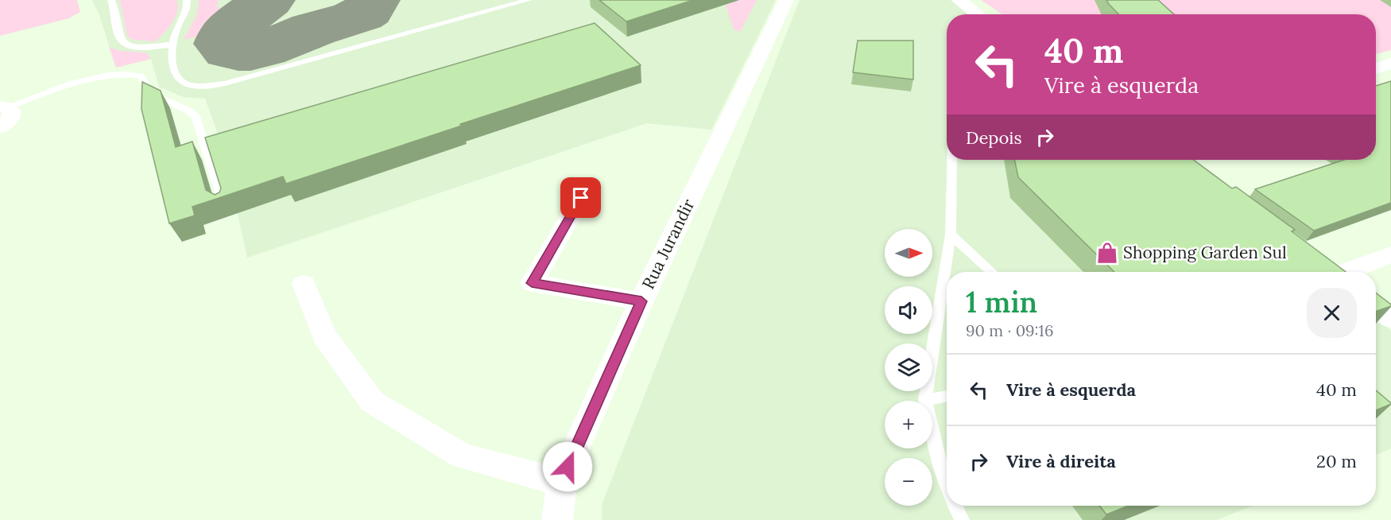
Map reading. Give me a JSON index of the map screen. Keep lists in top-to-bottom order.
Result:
{
  "streets": {
    "street": ["Rua Jurandir"]
  },
  "places": {
    "shop": ["Shopping Garden Sul"]
  },
  "north": "right",
  "page": {
    "turn": ["40 m", "Vire à esquerda"],
    "then": "Depois",
    "map_buttons": ["+", "−"],
    "heading": ["1 min", "90 m · 09:16"],
    "list": [
      {
        "name": "Vire à esquerda",
        "value": "40 m"
      },
      {
        "name": "Vire à direita",
        "value": "20 m"
      }
    ]
  }
}
